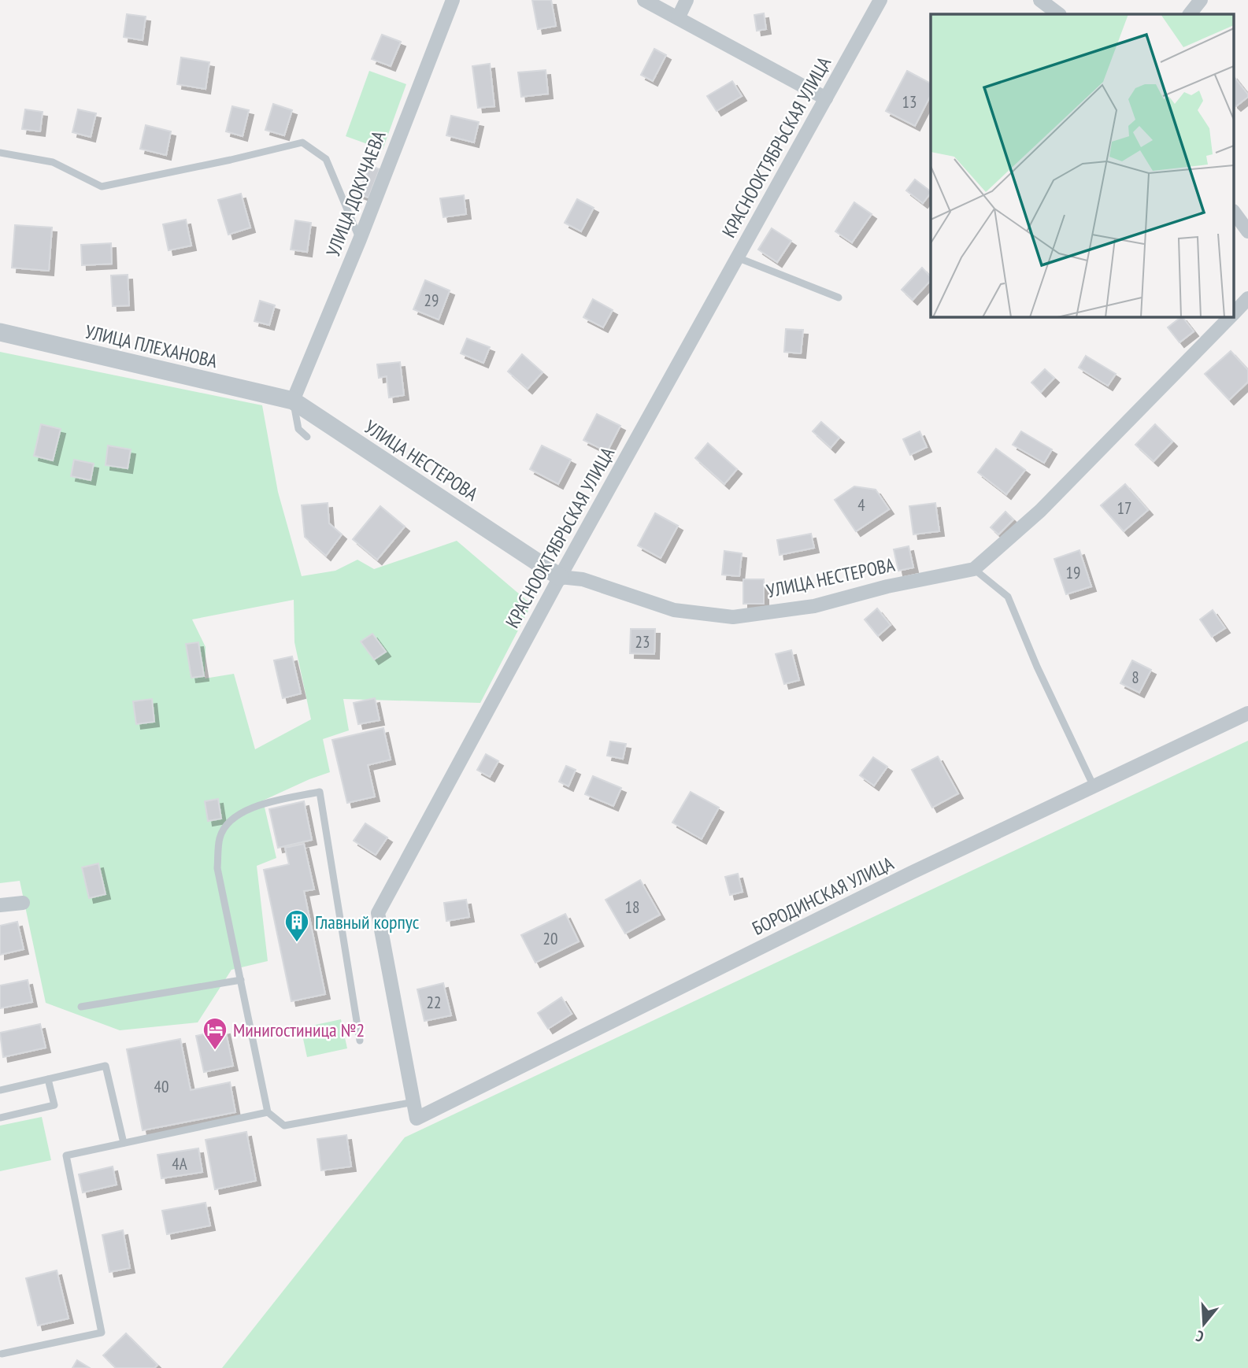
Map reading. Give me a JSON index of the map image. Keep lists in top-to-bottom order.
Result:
{
  "streets": {
    "street": [
      "КРАСНООКТЯБРЬСКАЯ УЛИЦА",
      "УЛИЦА ДОКУЧАЕВА",
      "УЛИЦА ПЛЕХАНОВА",
      "УЛИЦА НЕСТЕРОВА",
      "БОРОДИНСКАЯ УЛИЦА"
    ]
  },
  "crossings": [
    ["КРАСНООКТЯБРЬСКАЯ УЛИЦА", "УЛИЦА НЕСТЕРОВА"],
    ["КРАСНООКТЯБРЬСКАЯ УЛИЦА", "БОРОДИНСКАЯ УЛИЦА"],
    ["УЛИЦА ДОКУЧАЕВА", "УЛИЦА ПЛЕХАНОВА"],
    ["УЛИЦА ДОКУЧАЕВА", "УЛИЦА НЕСТЕРОВА"],
    ["УЛИЦА ПЛЕХАНОВА", "УЛИЦА НЕСТЕРОВА"]
  ],
  "places": {
    "building": ["Главный корпус"],
    "hotel": ["Минигостиница №2"]
  },
  "house_numbers": [
    "13",
    "29",
    "4",
    "17",
    "19",
    "23",
    "8",
    "18",
    "20",
    "22",
    "40",
    "4А"
  ],
  "north": "bottom"
}
